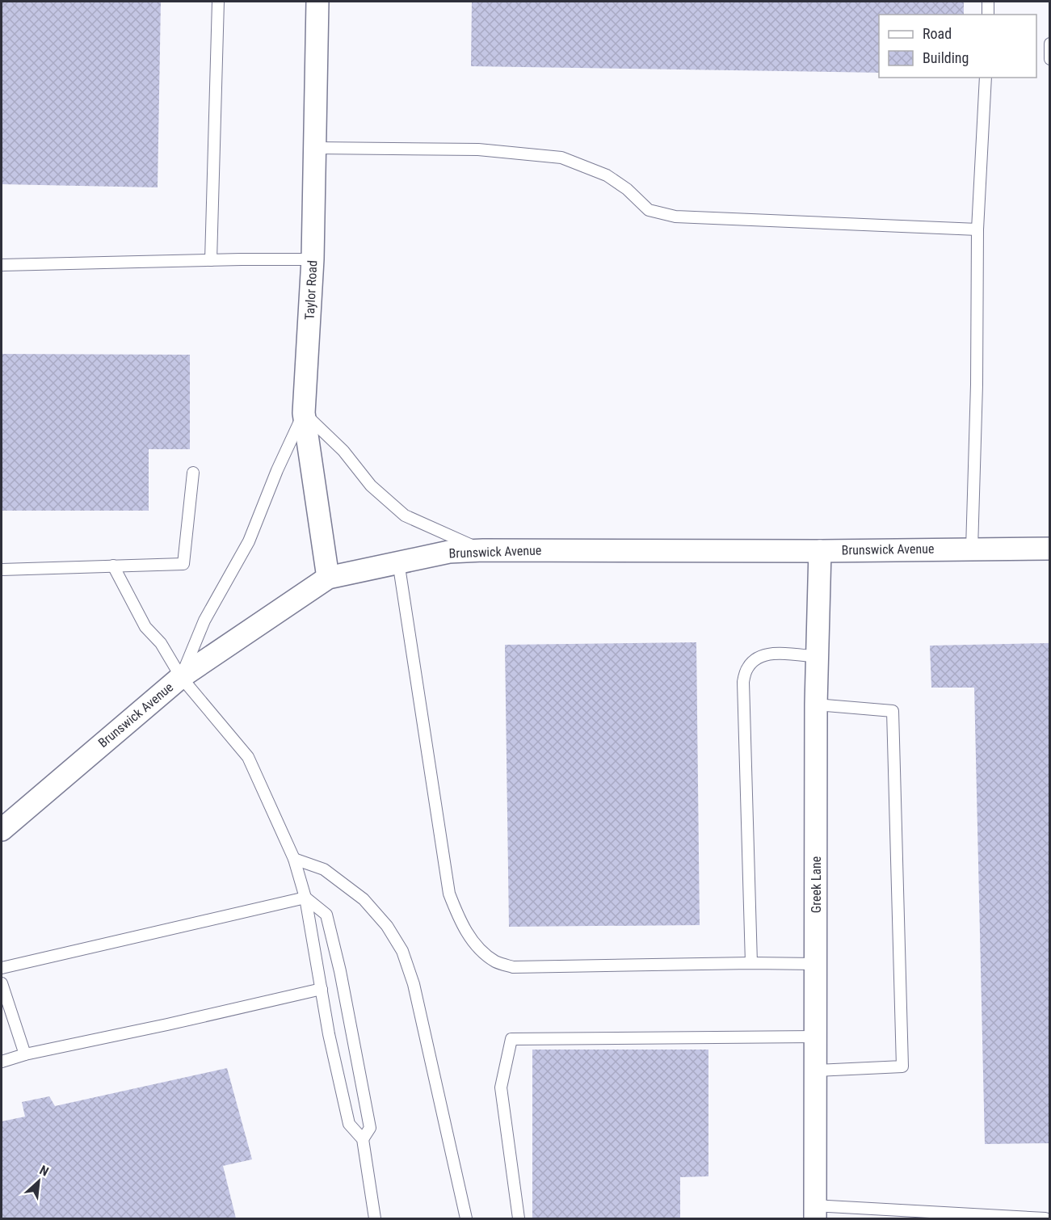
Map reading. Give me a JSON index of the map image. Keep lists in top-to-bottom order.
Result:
{
  "streets": {
    "street": ["Taylor Road", "Brunswick Avenue", "Greek Lane"]
  },
  "crossings": [
    ["Taylor Road", "Brunswick Avenue"],
    ["Brunswick Avenue", "Greek Lane"]
  ],
  "legend": ["Road", "Building"],
  "north": "top right"
}
